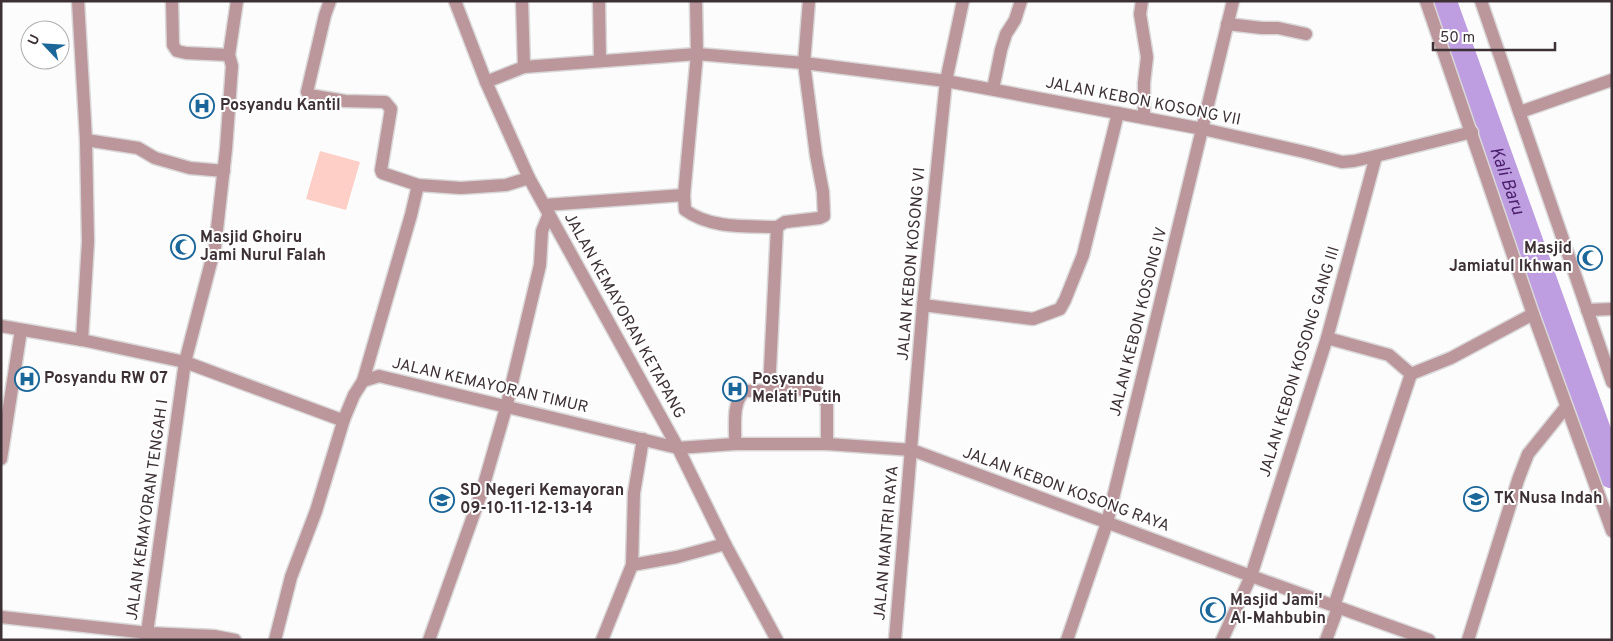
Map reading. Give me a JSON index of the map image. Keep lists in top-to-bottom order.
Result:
{
  "streets": {
    "street": [
      "JALAN KEBON KOSONG VII",
      "JALAN KEBON KOSONG VI",
      "JALAN KEMAYORAN KETAPANG",
      "JALAN KEBON KOSONG IV",
      "JALAN KEBON KOSONG GANG III",
      "JALAN KEMAYORAN TIMUR",
      "JALAN KEBON KOSONG RAYA",
      "JALAN KEMAYORAN TENGAH I",
      "JALAN MANTRI RAYA"
    ]
  },
  "crossings": [
    ["JALAN KEBON KOSONG VII", "JALAN KEBON KOSONG VI"],
    ["JALAN KEBON KOSONG VII", "JALAN KEMAYORAN KETAPANG"],
    ["JALAN KEBON KOSONG VII", "JALAN KEBON KOSONG IV"],
    ["JALAN KEBON KOSONG VII", "JALAN KEBON KOSONG GANG III"],
    ["JALAN KEBON KOSONG VI", "JALAN KEBON KOSONG RAYA"],
    ["JALAN KEBON KOSONG VI", "JALAN MANTRI RAYA"],
    ["JALAN KEMAYORAN KETAPANG", "JALAN KEMAYORAN TIMUR"],
    ["JALAN KEMAYORAN KETAPANG", "JALAN KEBON KOSONG RAYA"],
    ["JALAN KEBON KOSONG IV", "JALAN KEBON KOSONG RAYA"],
    ["JALAN KEBON KOSONG GANG III", "JALAN KEBON KOSONG RAYA"],
    ["JALAN KEMAYORAN TIMUR", "JALAN KEBON KOSONG RAYA"],
    ["JALAN KEBON KOSONG RAYA", "JALAN MANTRI RAYA"]
  ],
  "water": ["Kali Baru"],
  "places": {
    "hospital": ["Posyandu Kantil", "Posyandu RW 07", "Posyandu Melati Putih"],
    "mosque": ["Masjid Ghoiru Jami Nurul Falah", "Masjid Jamiatul Ikhwan", "Masjid Jami' Al-Mahbubin"],
    "school or university": ["TK Nusa Indah", "SD Negeri Kemayoran 09-10-11-12-13-14"]
  },
  "scale_bar": "50 m",
  "north": "top left"
}
